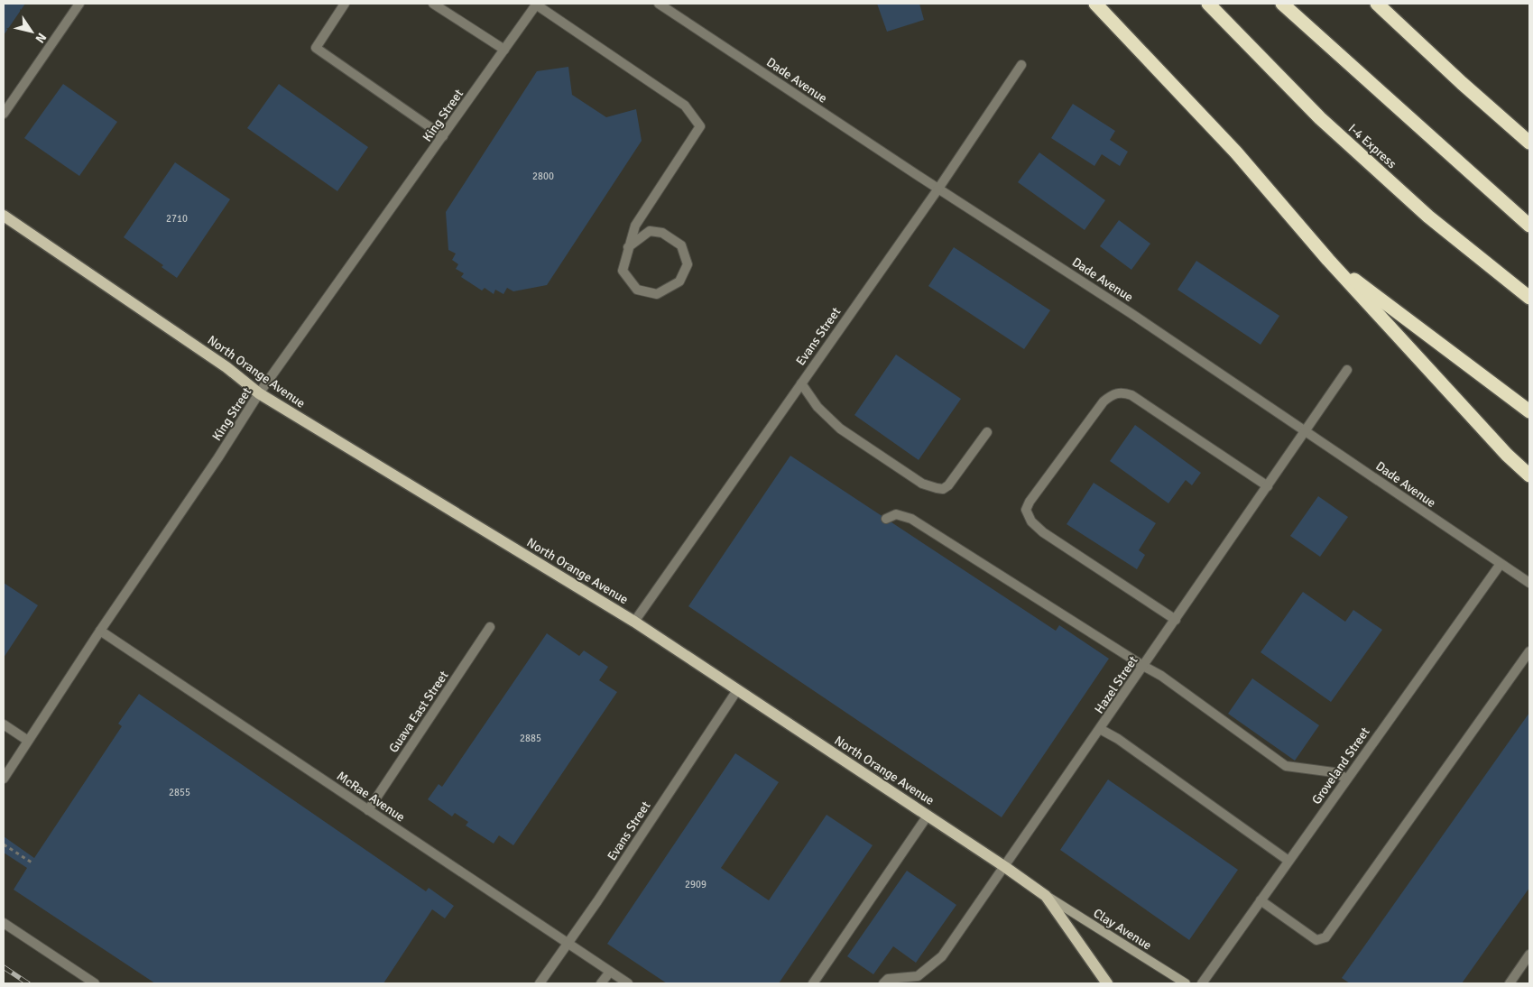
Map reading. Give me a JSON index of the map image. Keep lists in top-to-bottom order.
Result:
{
  "streets": {
    "highway": ["I-4 Express"],
    "main road": ["North Orange Avenue"],
    "street": [
      "Dade Avenue",
      "King Street",
      "Evans Street",
      "Hazel Street",
      "Guava East Street",
      "Groveland Street",
      "McRae Avenue",
      "Clay Avenue"
    ]
  },
  "crossings": [
    ["Dade Avenue", "Evans Street"],
    ["Dade Avenue", "Hazel Street"],
    ["Dade Avenue", "Groveland Street"],
    ["King Street", "North Orange Avenue"],
    ["King Street", "McRae Avenue"],
    ["Evans Street", "North Orange Avenue"],
    ["Evans Street", "McRae Avenue"],
    ["North Orange Avenue", "Hazel Street"],
    ["North Orange Avenue", "Clay Avenue"],
    ["Guava East Street", "McRae Avenue"]
  ],
  "house_numbers": [
    "2800",
    "2710",
    "2885",
    "2855",
    "2909"
  ],
  "north": "bottom right"
}
